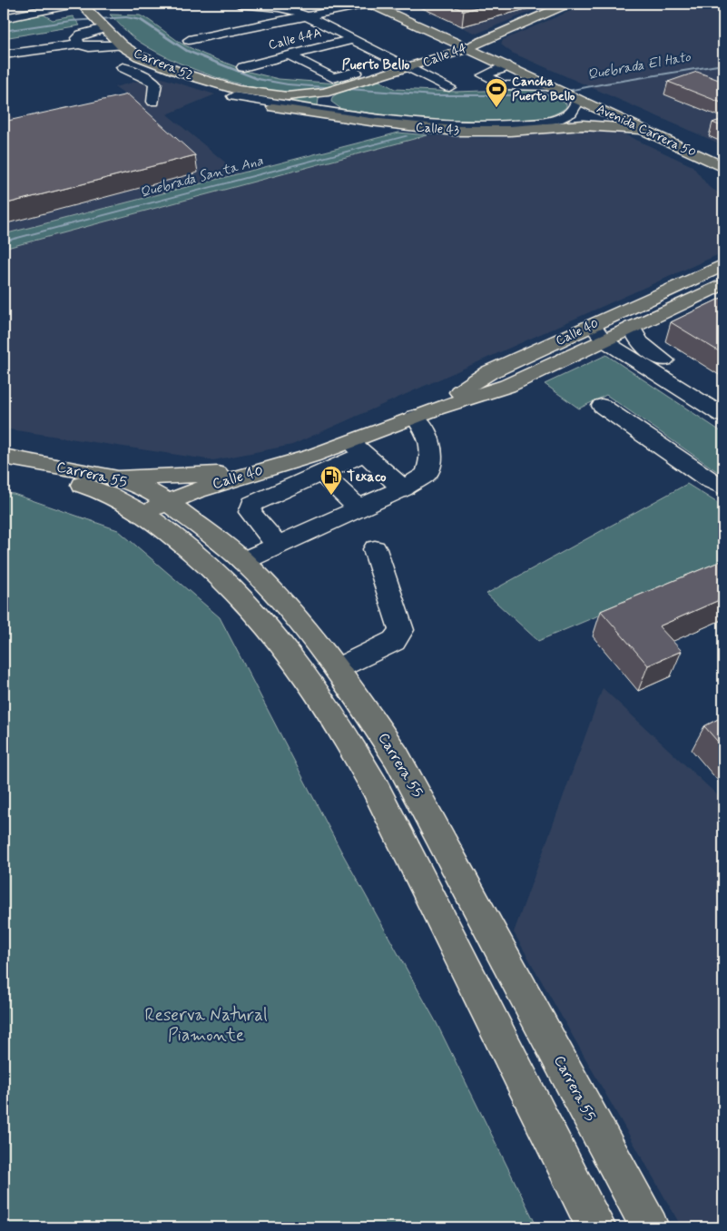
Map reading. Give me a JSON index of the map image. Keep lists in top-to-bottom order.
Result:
{
  "streets": {
    "main road": [
      "Calle 44",
      "Carrera 52",
      "Calle 43",
      "Avenida Carrera 50",
      "Calle 40",
      "Carrera 55"
    ],
    "street": ["Calle 44A"]
  },
  "crossings": [
    ["Calle 44", "Carrera 52"],
    ["Calle 44", "Calle 43"],
    ["Calle 44", "Avenida Carrera 50"],
    ["Carrera 52", "Calle 43"],
    ["Calle 43", "Avenida Carrera 50"],
    ["Calle 40", "Carrera 55"]
  ],
  "districts": ["Puerto Bello"],
  "water": ["Quebrada El Hato", "Quebrada Santa Ana"],
  "parks": ["Reserva Natural Piamonte"],
  "places": {
    "sports": ["Cancha Puerto Bello"],
    "fuel station": ["Texaco"]
  }
}
